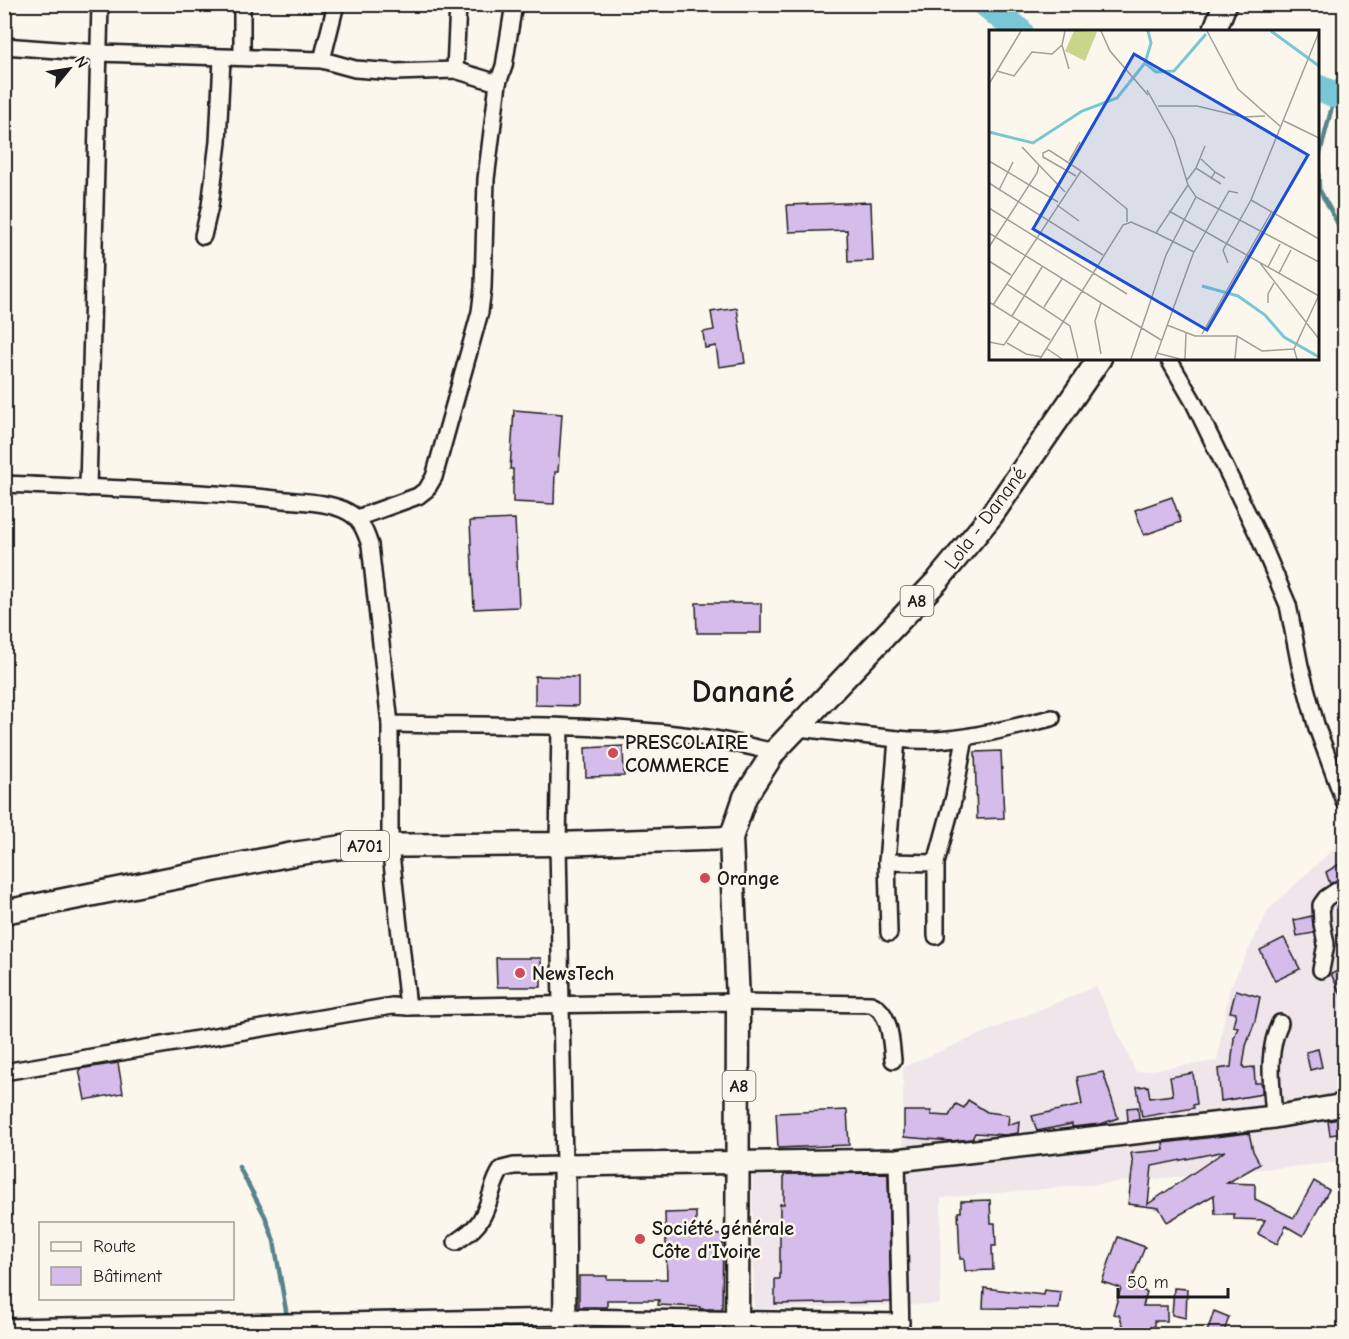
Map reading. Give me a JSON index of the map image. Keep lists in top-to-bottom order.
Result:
{
  "streets": {
    "main road": ["Lola - Danané", "A8", "A701"]
  },
  "crossings": [
    ["Lola - Danané", "A8"],
    ["Lola - Danané", "A701"],
    ["A8", "A701"]
  ],
  "districts": ["Danané"],
  "places": [
    "PRESCOLAIRE COMMERCE",
    "Orange",
    "NewsTech",
    "Société générale Côte d'Ivoire"
  ],
  "legend": ["Route", "Bâtiment"],
  "scale_bar": "50 m",
  "north": "top right"
}
